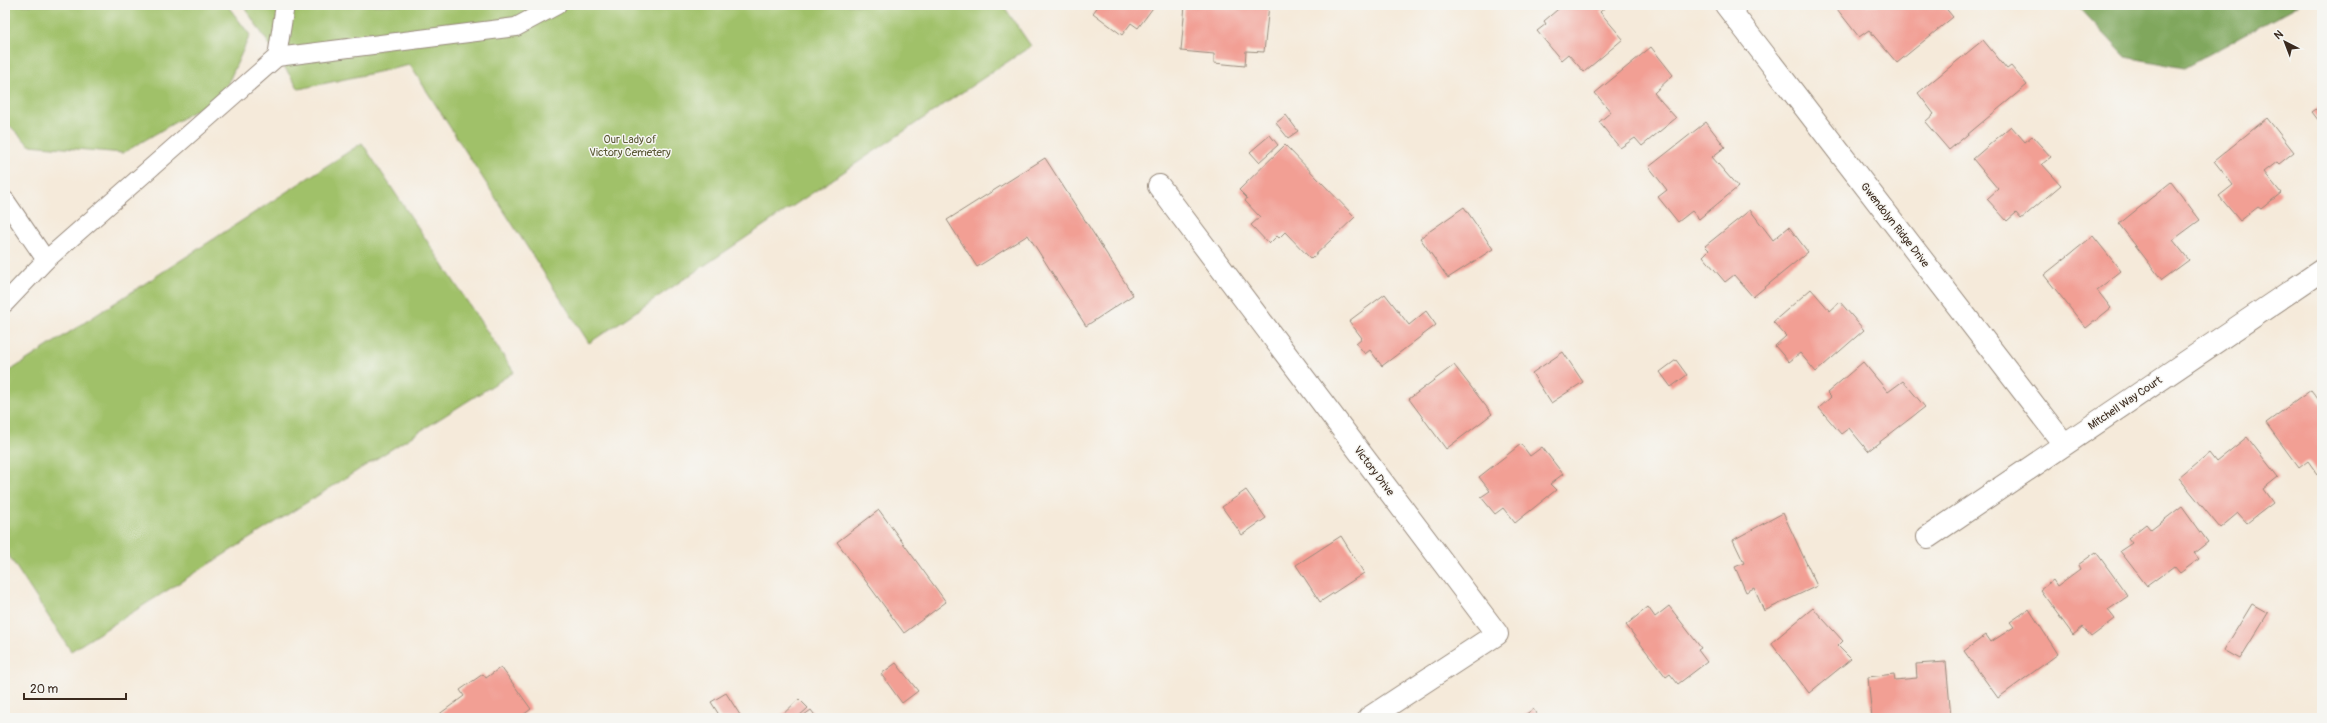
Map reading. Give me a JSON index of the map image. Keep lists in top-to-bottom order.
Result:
{
  "streets": {
    "street": ["Gwendolyn Ridge Drive", "Mitchell Way Court", "Victory Drive"]
  },
  "crossings": [
    ["Gwendolyn Ridge Drive", "Mitchell Way Court"]
  ],
  "parks": ["Our Lady of Victory Cemetery"],
  "scale_bar": "20 m",
  "north": "top left"
}
